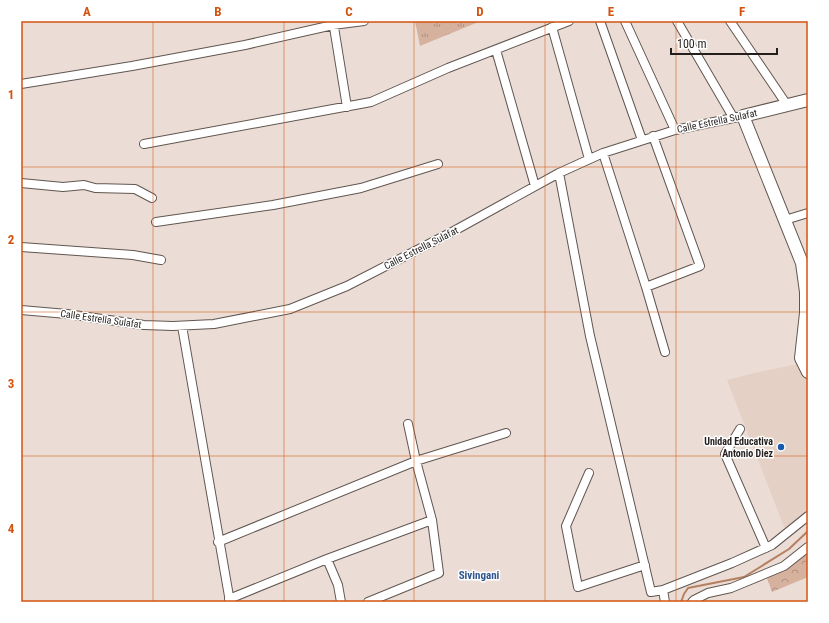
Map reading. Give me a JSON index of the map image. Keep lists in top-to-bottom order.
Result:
{
  "streets": {
    "street": ["Calle Estrella Sulafat"]
  },
  "districts": ["Sivingani"],
  "places": ["Unidad Educativa Antonio Diez"],
  "scale_bar": "100 m",
  "grid": {
    "columns": [
      "A",
      "B",
      "C",
      "D",
      "E",
      "F"
    ],
    "rows": [
      "1",
      "2",
      "3",
      "4"
    ]
  }
}
